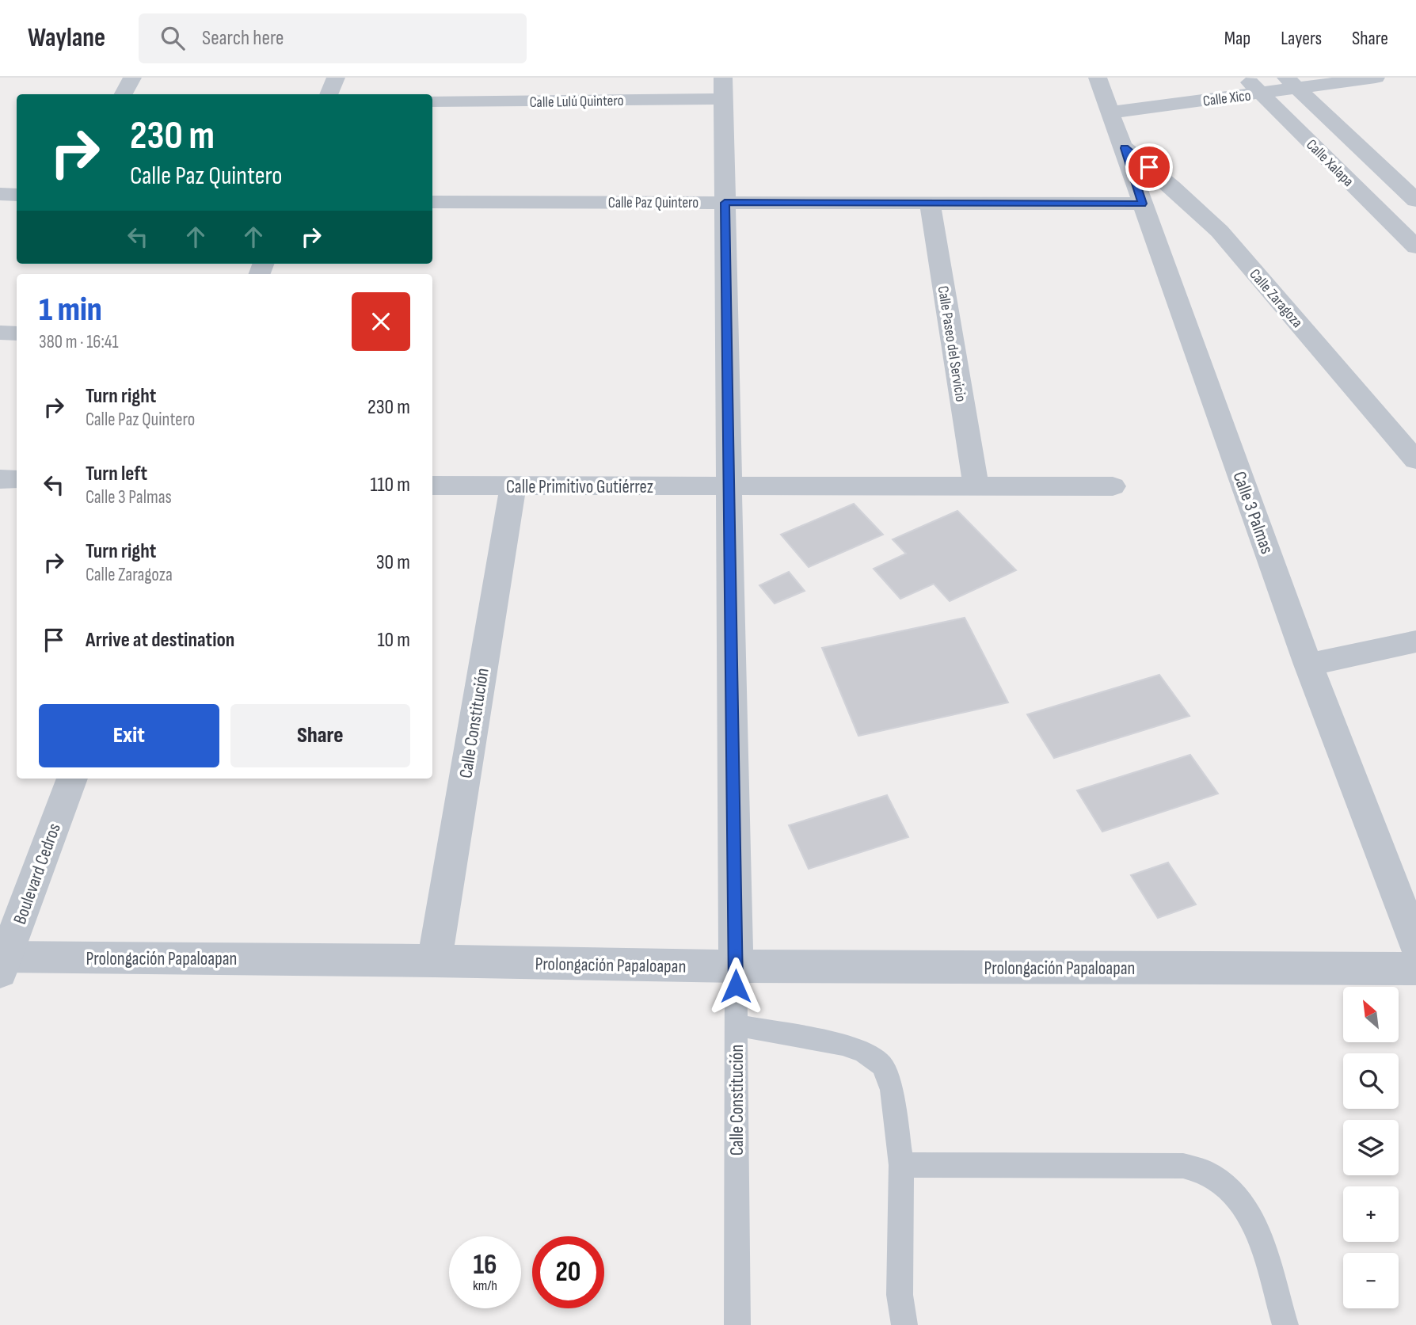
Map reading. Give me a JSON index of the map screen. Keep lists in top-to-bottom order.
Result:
{
  "streets": {
    "street": [
      "Calle Xico",
      "Calle Lulú Quintero",
      "Calle Xalapa",
      "Calle Paz Quintero",
      "Calle Zaragoza",
      "Calle Paseo del Servicio",
      "Calle Primitivo Gutiérrez",
      "Calle 3 Palmas",
      "Calle Constitución",
      "Boulevard Cedros",
      "Prolongación Papaloapan"
    ]
  },
  "crossings": [
    ["Calle Xico", "Calle Xalapa"],
    ["Calle Xico", "Calle 3 Palmas"],
    ["Calle Lulú Quintero", "Calle Constitución"],
    ["Calle Paz Quintero", "Calle Paseo del Servicio"],
    ["Calle Paz Quintero", "Calle 3 Palmas"],
    ["Calle Paz Quintero", "Calle Constitución"],
    ["Calle Zaragoza", "Calle 3 Palmas"],
    ["Calle Paseo del Servicio", "Calle Primitivo Gutiérrez"],
    ["Calle Primitivo Gutiérrez", "Calle Constitución"],
    ["Calle Constitución", "Prolongación Papaloapan"],
    ["Boulevard Cedros", "Prolongación Papaloapan"]
  ],
  "north": "top left",
  "page": {
    "header": "Waylane",
    "search": "Search here",
    "nav": ["Map", "Layers", "Share"],
    "turn": ["230 m", "Calle Paz Quintero"],
    "heading": ["1 min", "380 m · 16:41"],
    "list": [
      {
        "name": "Turn right",
        "note": "Calle Paz Quintero",
        "value": "230 m"
      },
      {
        "name": "Turn left",
        "note": "Calle 3 Palmas",
        "value": "110 m"
      },
      {
        "name": "Turn right",
        "note": "Calle Zaragoza",
        "value": "30 m"
      },
      {
        "name": "Arrive at destination",
        "value": "10 m"
      }
    ],
    "buttons": ["Exit", "Share"],
    "map_buttons": ["+", "−"],
    "speed": "16 km/h",
    "limit": "20"
  }
}
